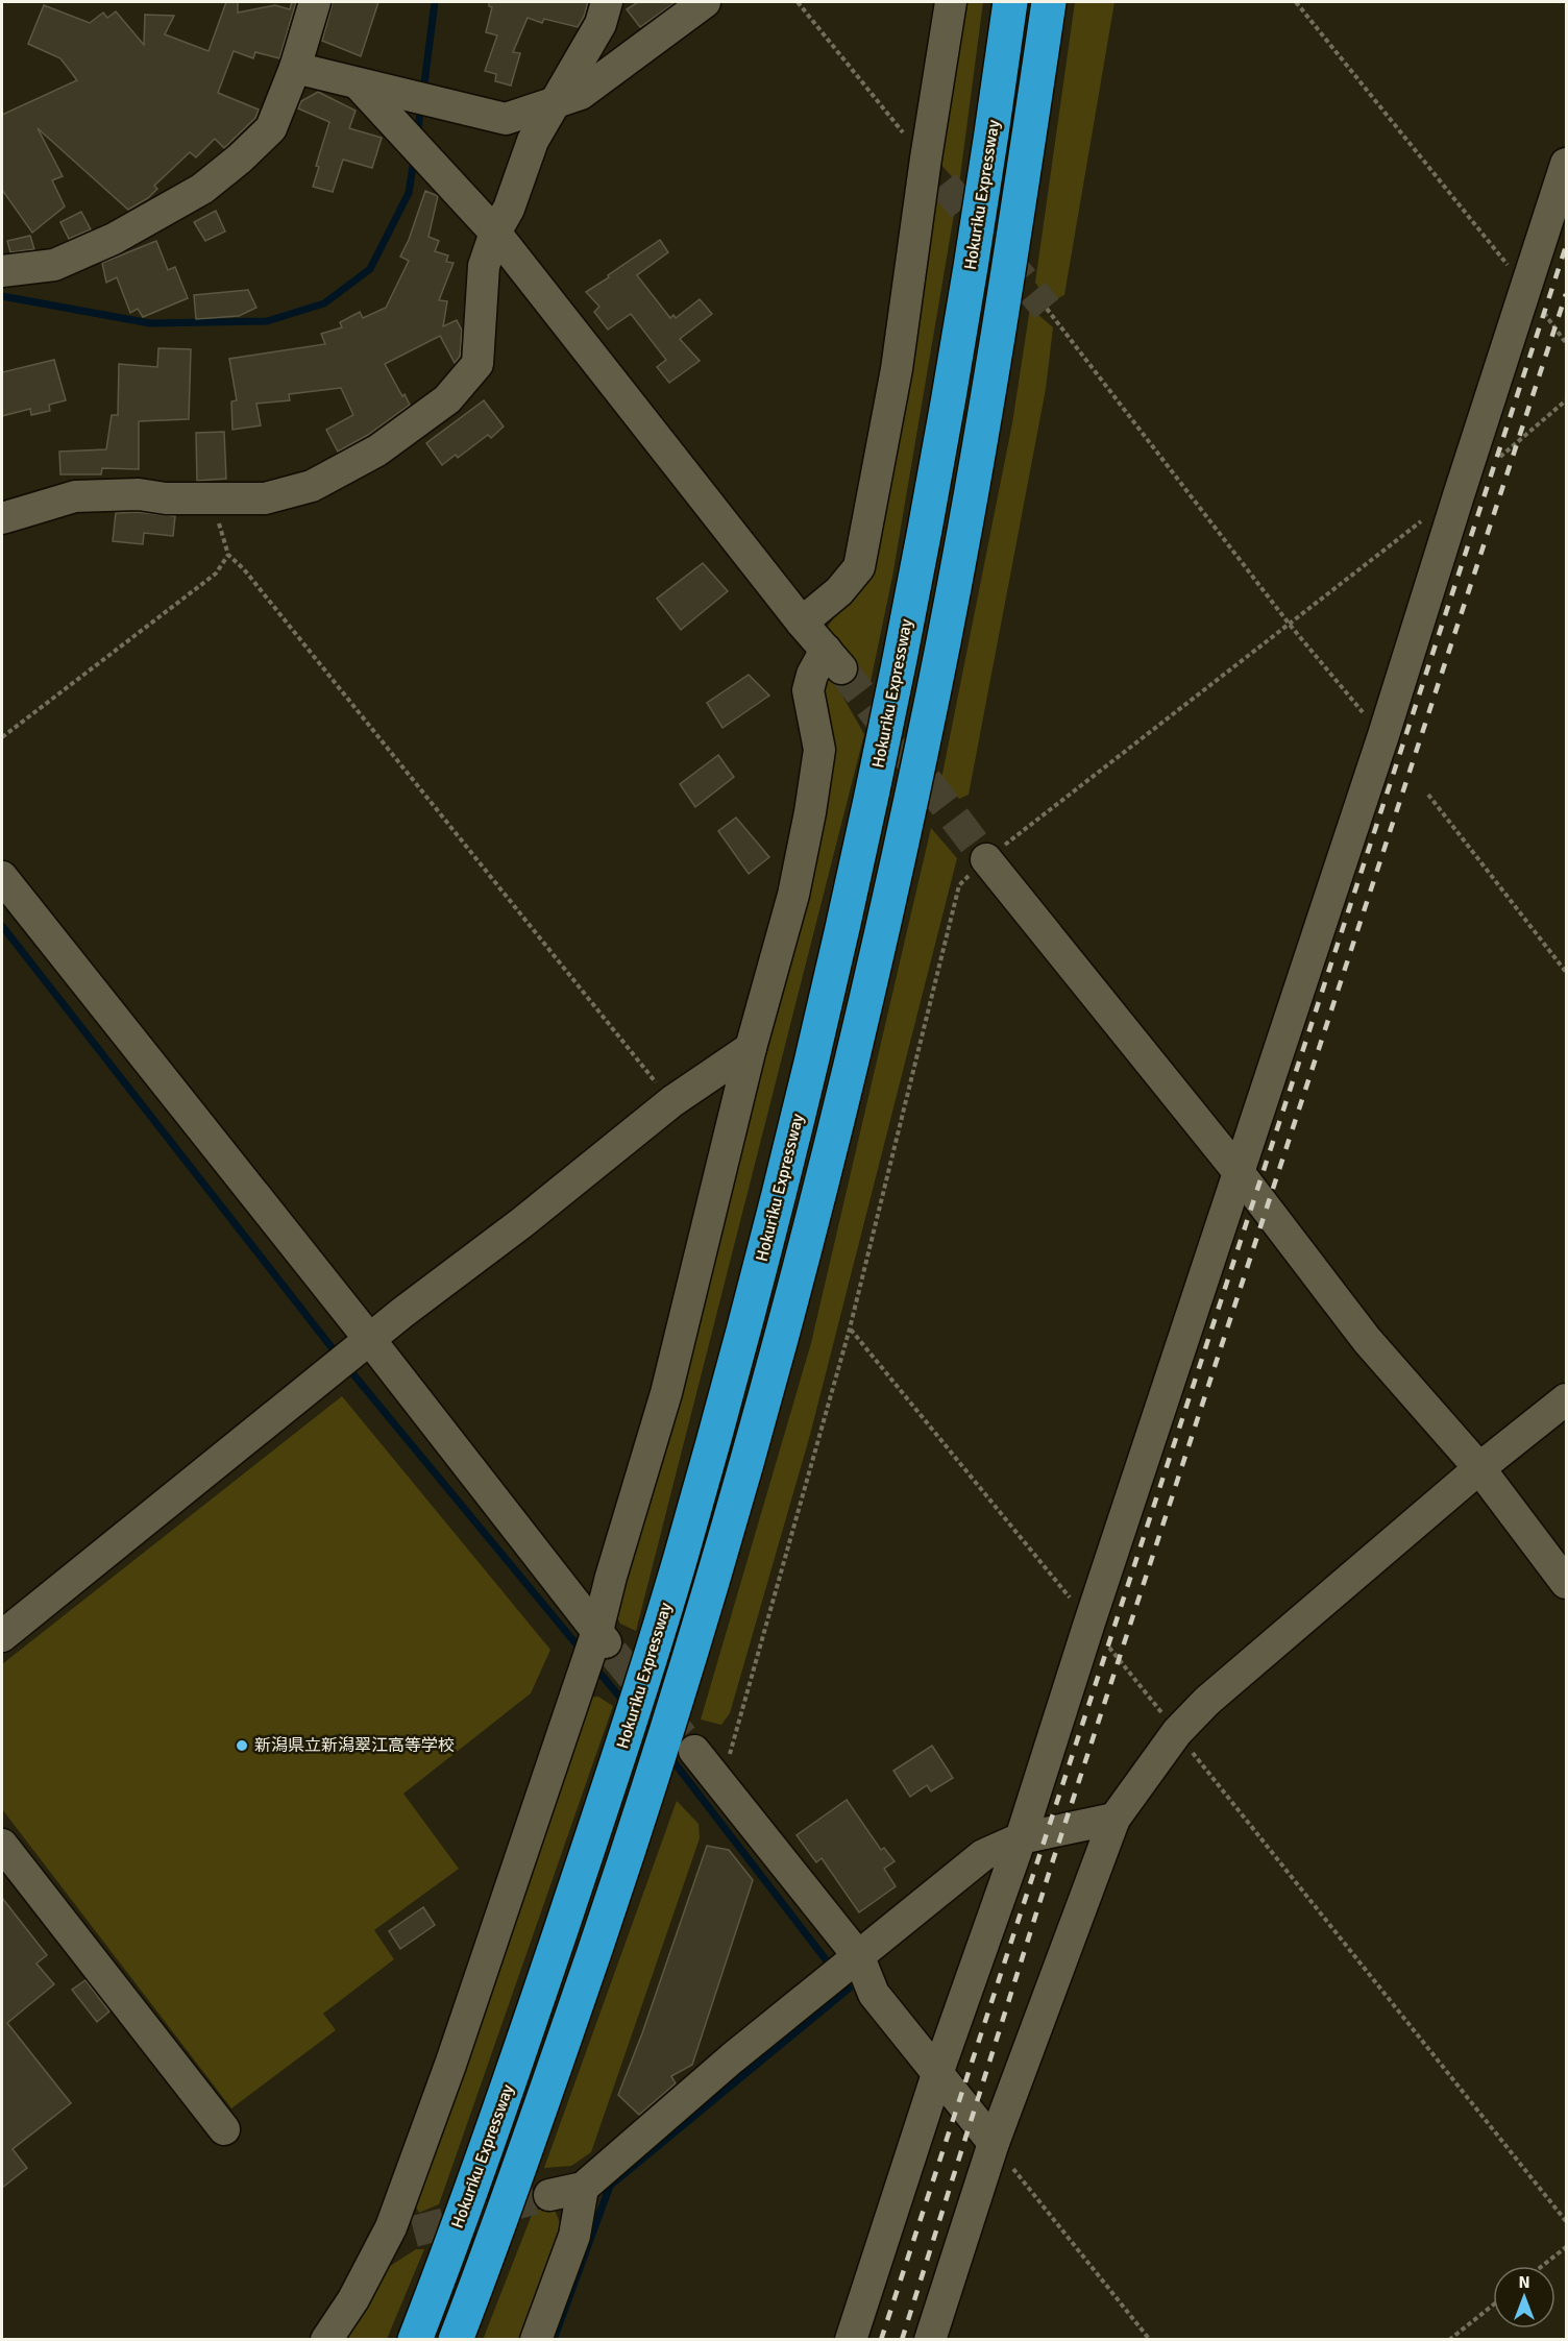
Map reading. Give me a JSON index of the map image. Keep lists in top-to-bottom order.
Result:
{
  "streets": {
    "highway": ["Hokuriku Expressway"]
  },
  "places": ["新潟県立新潟翠江高等学校"],
  "north": "top"
}
